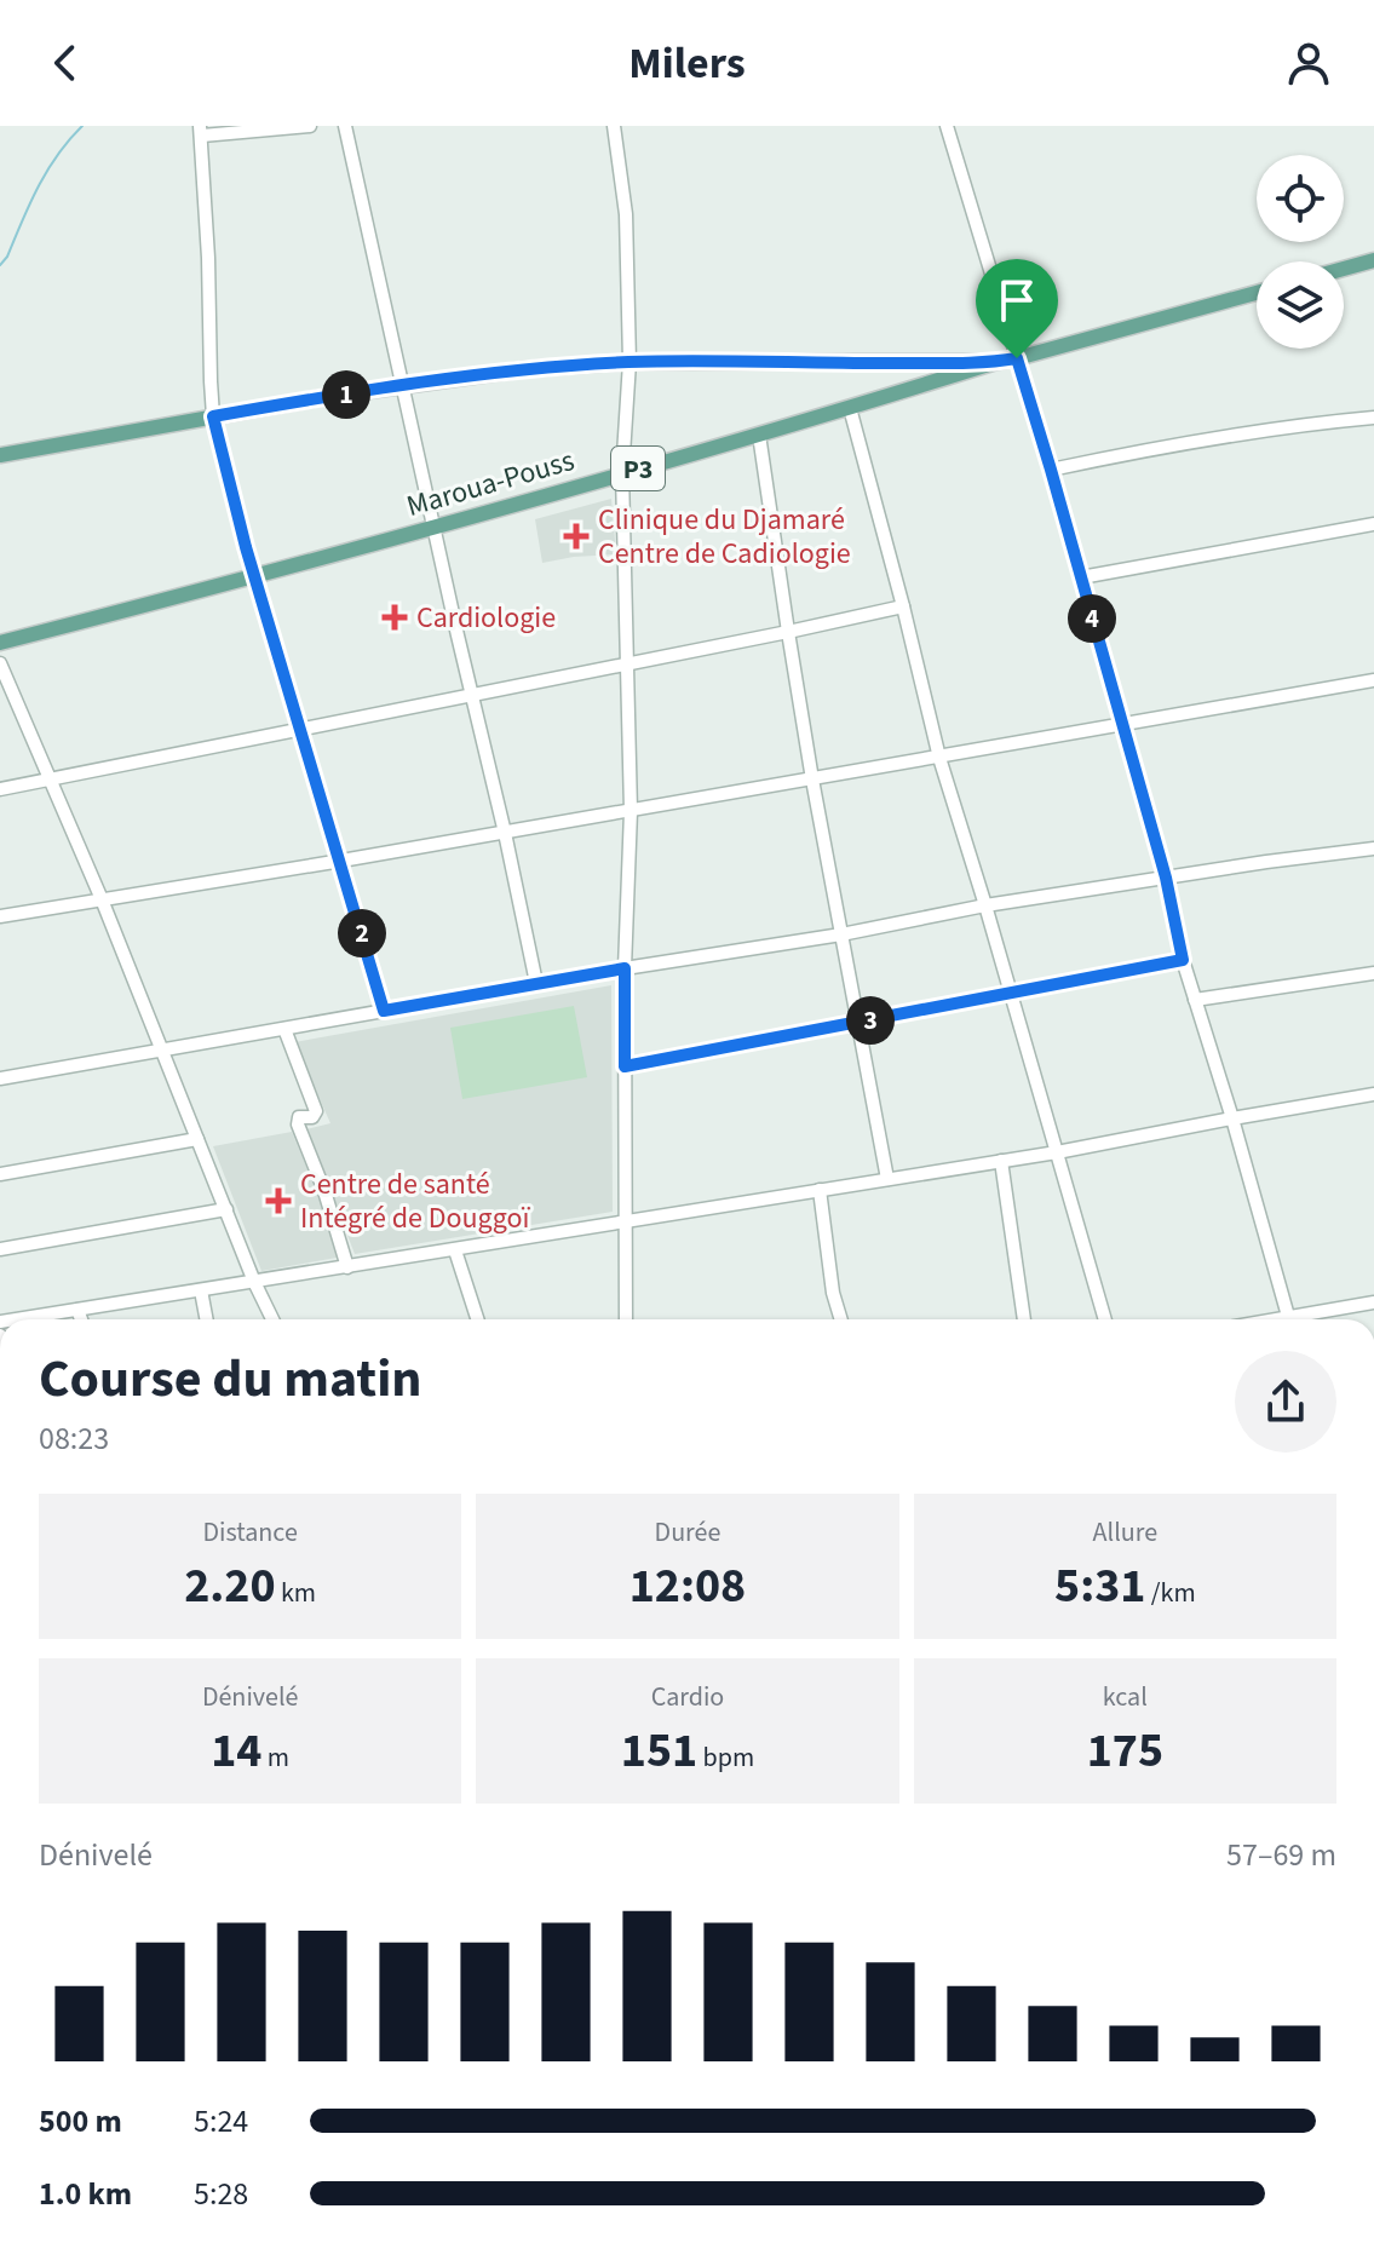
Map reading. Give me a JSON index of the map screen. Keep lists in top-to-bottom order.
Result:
{
  "streets": {
    "main road": ["P3", "Maroua-Pouss"]
  },
  "places": {
    "health": ["Clinique du Djamaré Centre de Cadiologie", "Cardiologie", "Centre de santé Intégré de Douggoï"]
  },
  "page": {
    "header": "Milers",
    "pins": [
      "1",
      "4",
      "2",
      "3"
    ],
    "heading": ["Course du matin", "08:23"],
    "stats": [
      ["Distance", "2.20 km"],
      ["Durée", "12:08"],
      ["Allure", "5:31 /km"],
      ["Dénivelé", "14 m"],
      ["Cardio", "151 bpm"],
      ["kcal", "175"]
    ],
    "chart": ["Dénivelé", "57–69 m"],
    "list": [
      {
        "name": "500 m",
        "note": "5:24"
      },
      {
        "name": "1.0 km",
        "note": "5:28"
      }
    ]
  }
}
